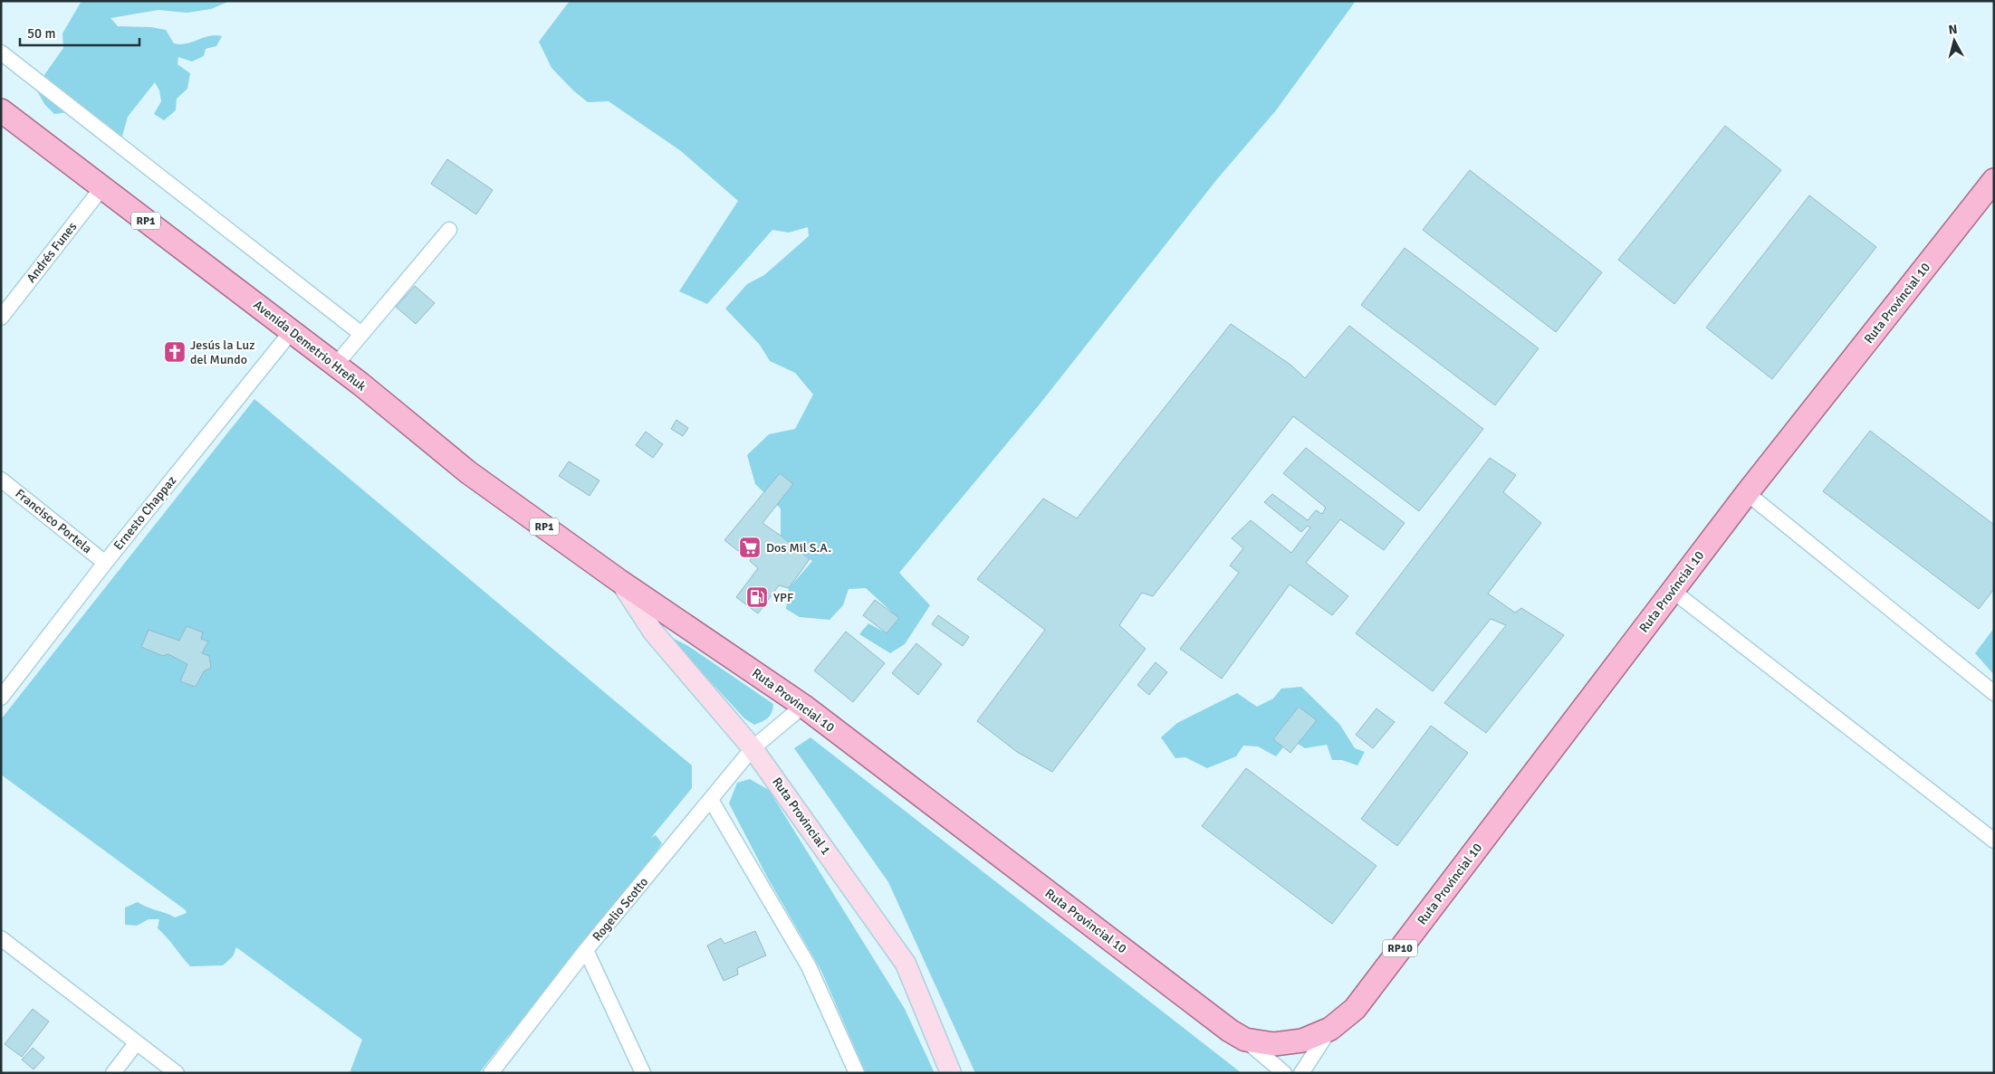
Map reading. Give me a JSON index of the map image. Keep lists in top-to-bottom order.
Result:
{
  "streets": {
    "main road": [
      "RP1",
      "Ruta Provincial 10",
      "Avenida Demetrio Hreñuk",
      "Ruta Provincial 1",
      "RP10"
    ],
    "street": [
      "Andrés Funes",
      "Ernesto Chappaz",
      "Francisco Portela",
      "Rogelio Scotto"
    ]
  },
  "crossings": [
    ["Andrés Funes", "Avenida Demetrio Hreñuk"],
    ["Ruta Provincial 10", "Avenida Demetrio Hreñuk"],
    ["Ruta Provincial 10", "Ruta Provincial 1"],
    ["Ruta Provincial 10", "Rogelio Scotto"],
    ["Avenida Demetrio Hreñuk", "Ernesto Chappaz"],
    ["Avenida Demetrio Hreñuk", "Ruta Provincial 1"],
    ["Ernesto Chappaz", "Francisco Portela"],
    ["Ruta Provincial 1", "Rogelio Scotto"]
  ],
  "places": {
    "church": ["Jesús la Luz del Mundo"],
    "supermarket": ["Dos Mil S.A."],
    "fuel station": ["YPF"]
  },
  "scale_bar": "50 m",
  "north": "top"
}
